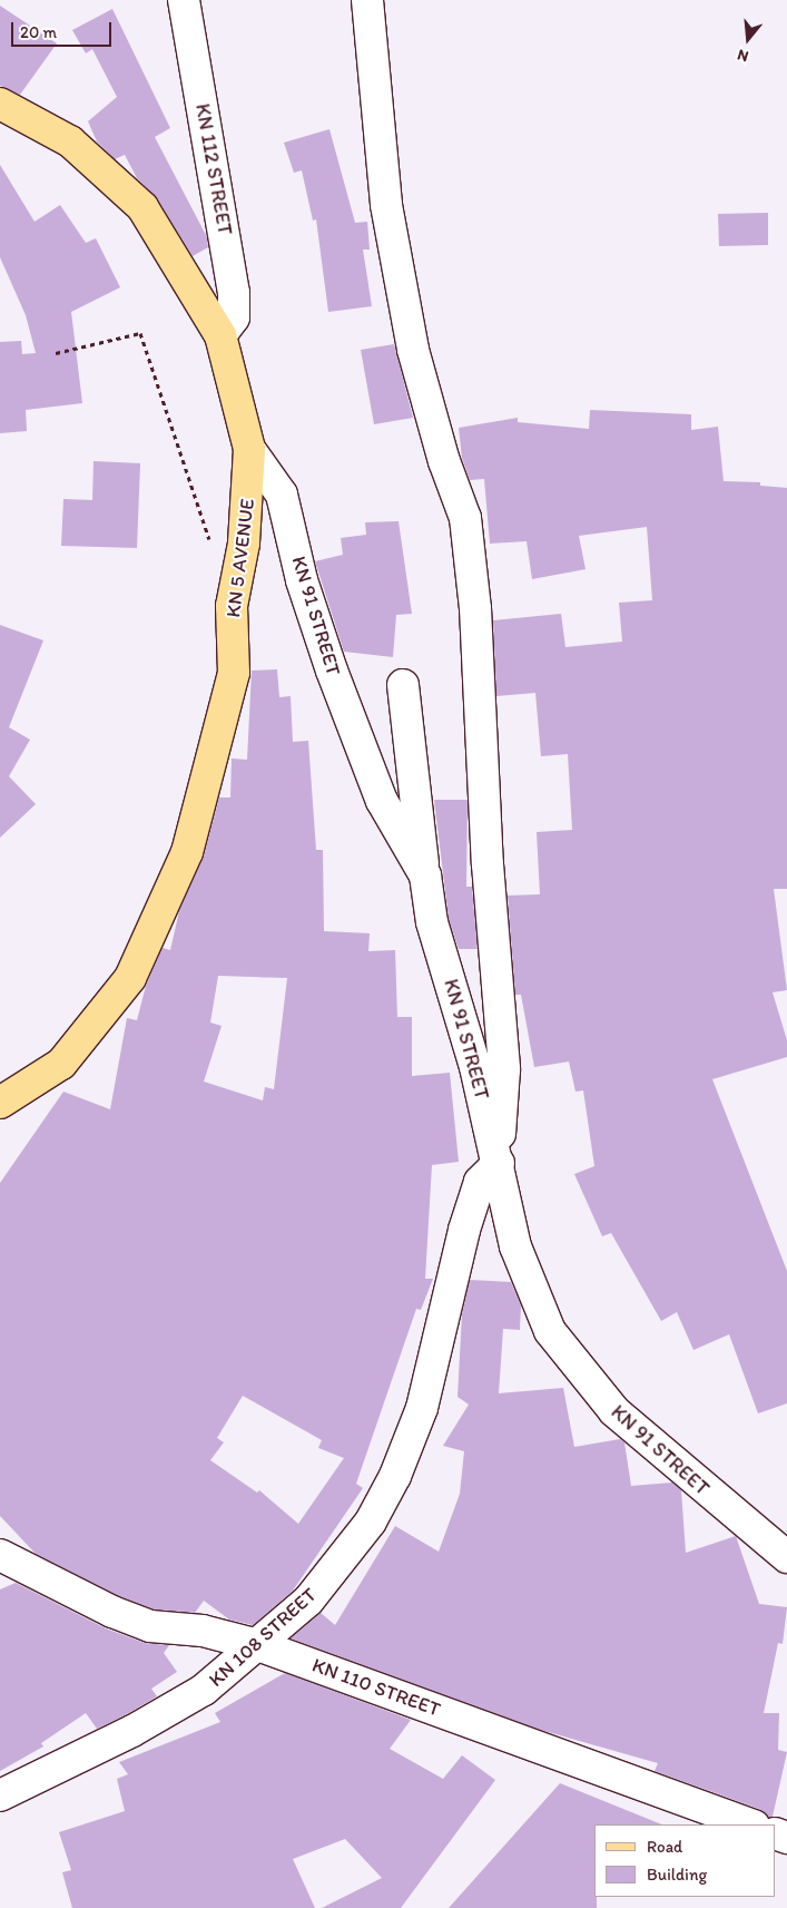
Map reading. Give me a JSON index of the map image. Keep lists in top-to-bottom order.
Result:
{
  "streets": {
    "main road": ["KN 5 AVENUE"],
    "street": [
      "KN 112 STREET",
      "KN 91 STREET",
      "KN 108 STREET",
      "KN 110 STREET"
    ]
  },
  "crossings": [
    ["KN 112 STREET", "KN 5 AVENUE"],
    ["KN 5 AVENUE", "KN 91 STREET"],
    ["KN 91 STREET", "KN 108 STREET"],
    ["KN 108 STREET", "KN 110 STREET"]
  ],
  "legend": ["Road", "Building"],
  "scale_bar": "20 m",
  "north": "bottom"
}
